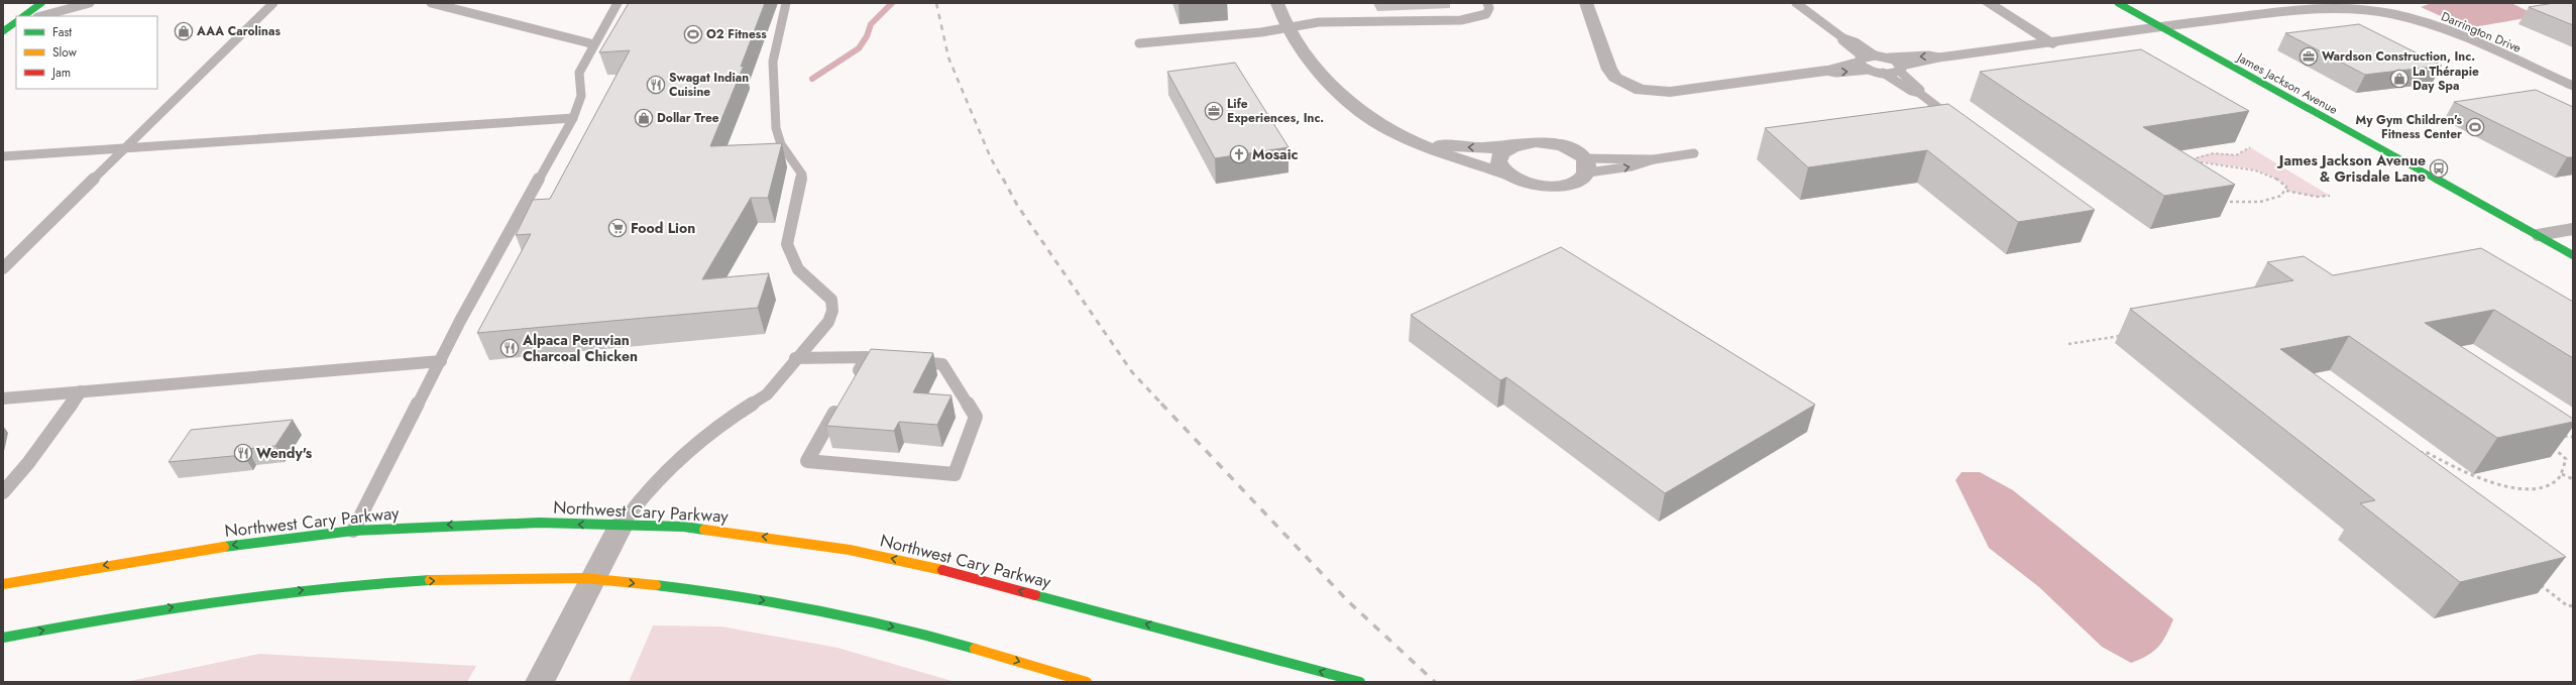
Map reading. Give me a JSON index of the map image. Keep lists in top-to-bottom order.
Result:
{
  "streets": {
    "main road": ["James Jackson Avenue", "Northwest Cary Parkway"],
    "lane": ["Darrington Drive"]
  },
  "crossings": [
    ["Darrington Drive", "James Jackson Avenue"]
  ],
  "places": {
    "shop": ["AAA Carolinas", "La Thérapie Day Spa", "Dollar Tree"],
    "sports": ["O2 Fitness", "My Gym Children's Fitness Center"],
    "office": ["Wardson Construction, Inc.", "Life Experiences, Inc."],
    "restaurant": ["Swagat Indian Cuisine", "Alpaca Peruvian Charcoal Chicken", "Wendy's"],
    "church": ["Mosaic"],
    "bus stop": ["James Jackson Avenue & Grisdale Lane"],
    "supermarket": ["Food Lion"]
  },
  "legend": ["Fast", "Slow", "Jam"]
}
